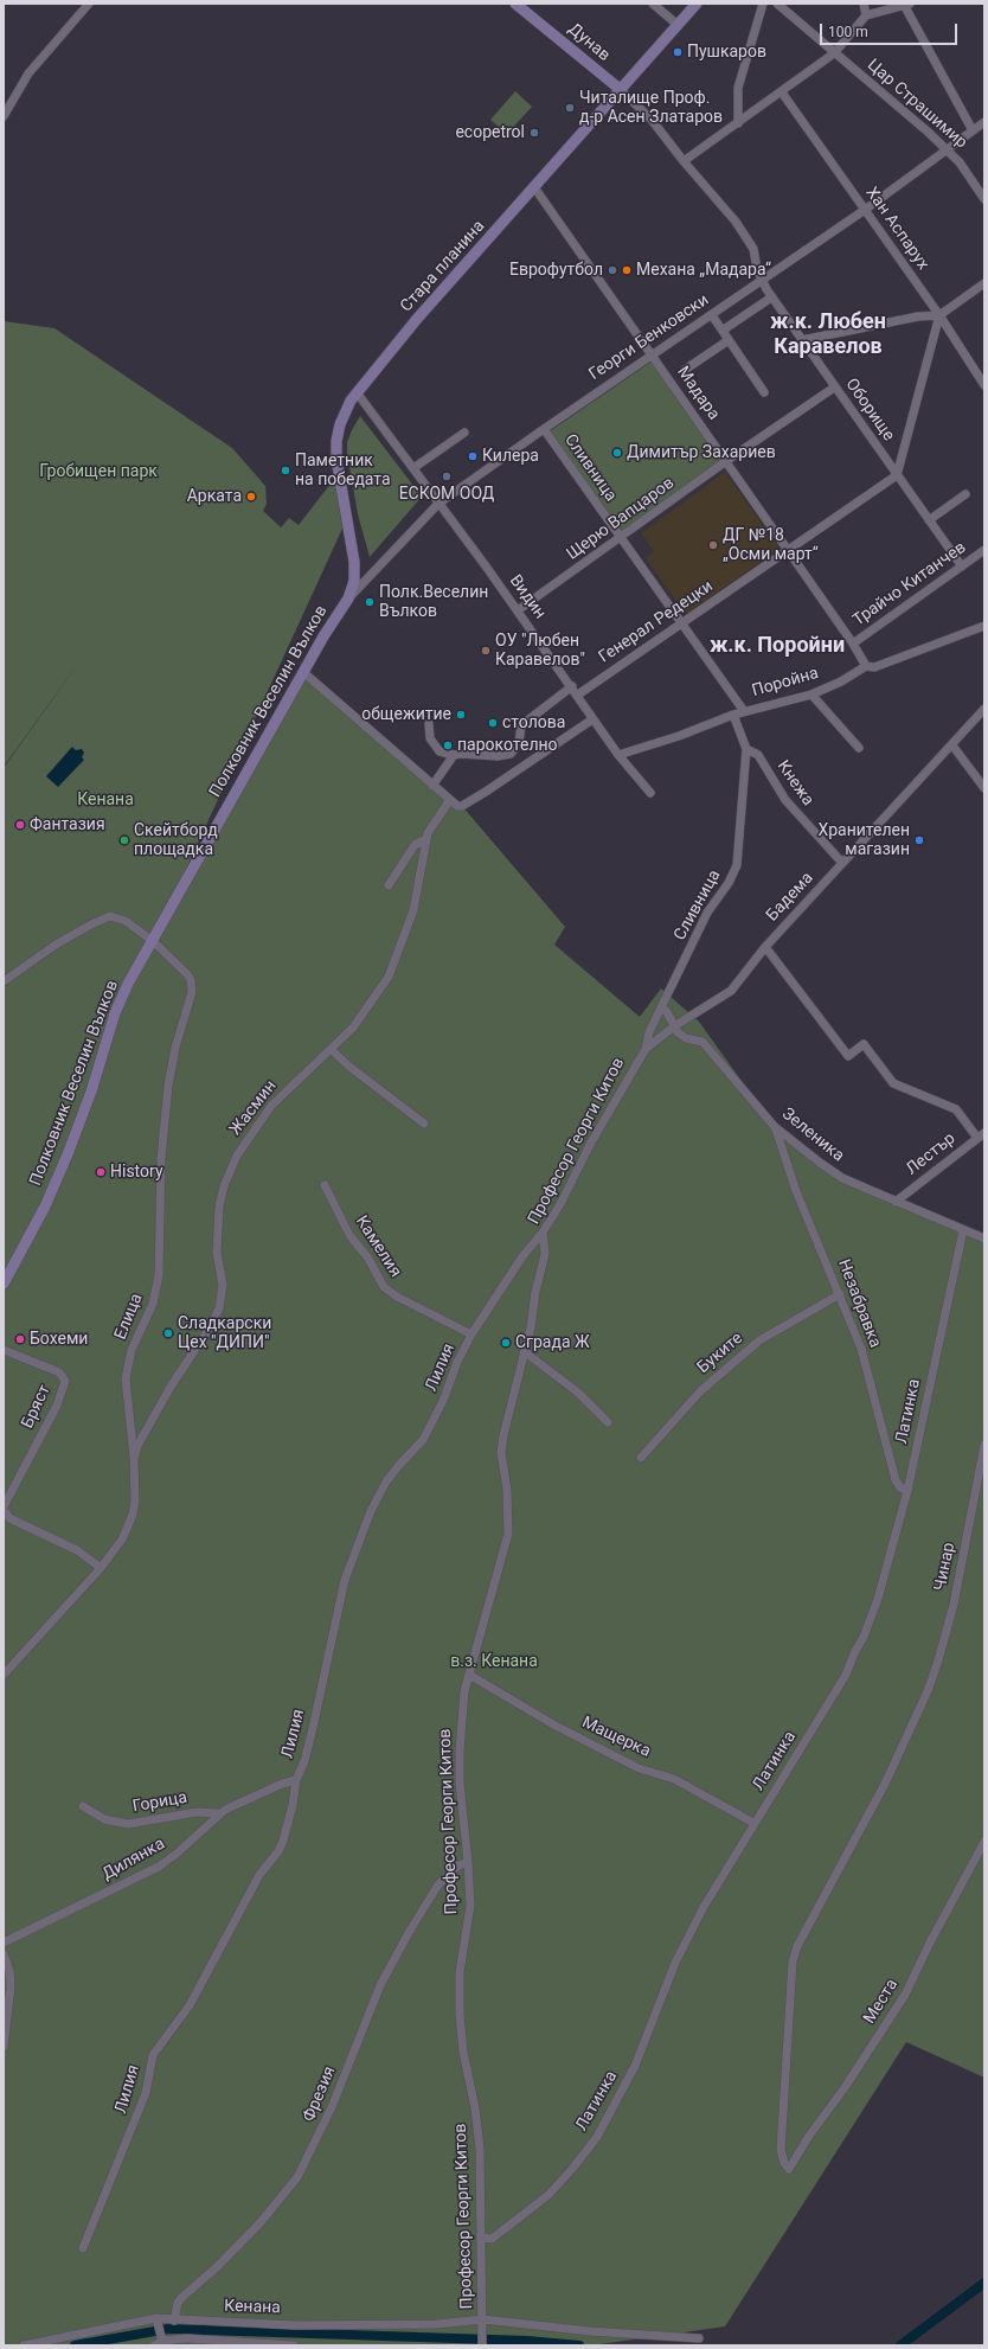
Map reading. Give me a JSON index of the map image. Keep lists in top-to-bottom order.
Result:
{
  "streets": {
    "main road": ["Дунав", "Стара планина", "Полковник Веселин Вълков"],
    "street": [
      "Цар Страшимир",
      "Хан Аспарух",
      "Георги Бенковски",
      "Мадара",
      "Оборище",
      "Сливница",
      "Щерю Вапцаров",
      "Трайчо Китанчев",
      "Видин",
      "Генерал Редецки",
      "Поройна",
      "Кнежа",
      "Бадема",
      "Жасмин",
      "Зеленика",
      "Професор Георги Китов",
      "Лестър",
      "Камелия",
      "Незабравка",
      "Елица",
      "Буките",
      "Лилия",
      "Бряст",
      "Латинка",
      "Чинар",
      "Мащерка",
      "Горица",
      "Дилянка",
      "Места",
      "Фрезия",
      "Кенана"
    ]
  },
  "crossings": [
    ["Дунав", "Стара планина"],
    ["Дунав", "Оборище"],
    ["Цар Страшимир", "Георги Бенковски"],
    ["Хан Аспарух", "Георги Бенковски"],
    ["Стара планина", "Георги Бенковски"],
    ["Стара планина", "Мадара"],
    ["Стара планина", "Оборище"],
    ["Стара планина", "Видин"],
    ["Стара планина", "Полковник Веселин Вълков"],
    ["Георги Бенковски", "Мадара"],
    ["Георги Бенковски", "Оборище"],
    ["Георги Бенковски", "Сливница"],
    ["Георги Бенковски", "Видин"],
    ["Георги Бенковски", "Полковник Веселин Вълков"],
    ["Мадара", "Щерю Вапцаров"],
    ["Мадара", "Трайчо Китанчев"],
    ["Мадара", "Генерал Редецки"],
    ["Мадара", "Поройна"],
    ["Оборище", "Щерю Вапцаров"],
    ["Оборище", "Трайчо Китанчев"],
    ["Оборище", "Генерал Редецки"],
    ["Сливница", "Щерю Вапцаров"],
    ["Сливница", "Генерал Редецки"],
    ["Сливница", "Поройна"],
    ["Сливница", "Кнежа"],
    ["Сливница", "Бадема"],
    ["Сливница", "Зеленика"],
    ["Сливница", "Професор Георги Китов"],
    ["Щерю Вапцаров", "Видин"],
    ["Видин", "Генерал Редецки"],
    ["Видин", "Поройна"],
    ["Полковник Веселин Вълков", "Елица"],
    ["Кнежа", "Бадема"],
    ["Бадема", "Зеленика"],
    ["Бадема", "Професор Георги Китов"],
    ["Жасмин", "Елица"],
    ["Зеленика", "Лестър"],
    ["Зеленика", "Незабравка"],
    ["Зеленика", "Латинка"],
    ["Професор Георги Китов", "Лилия"],
    ["Професор Георги Китов", "Латинка"],
    ["Професор Георги Китов", "Мащерка"],
    ["Професор Георги Китов", "Фрезия"],
    ["Професор Георги Китов", "Кенана"],
    ["Камелия", "Лилия"],
    ["Незабравка", "Буките"],
    ["Незабравка", "Латинка"],
    ["Елица", "Бряст"],
    ["Лилия", "Дилянка"],
    ["Латинка", "Мащерка"],
    ["Чинар", "Места"],
    ["Горица", "Дилянка"],
    ["Фрезия", "Кенана"]
  ],
  "districts": ["ж.к. Любен Каравелов", "ж.к. Поройни"],
  "parks": ["Гробищен парк", "Кенана", "в.з. Кенана"],
  "places": [
    "Пушкаров",
    "Читалище Проф. д-р Асен Златаров",
    "ecopetrol",
    "Еврофутбол",
    "Механа „Мадара“",
    "Димитър Захариев",
    "Килера",
    "Паметник на победата",
    "ЕСКОМ ООД",
    "Арката",
    "ДГ №18 „Осми март“",
    "Полк.Веселин Вълков",
    "ОУ \"Любен Каравелов\"",
    "общежитие",
    "столова",
    "парокотелно",
    "Фантазия",
    "Скейтборд площадка",
    "Хранителен магазин",
    "History",
    "Сладкарски Цех \"ДИПИ\"",
    "Бохеми",
    "Сграда Ж"
  ],
  "scale_bar": "100 m"
}
